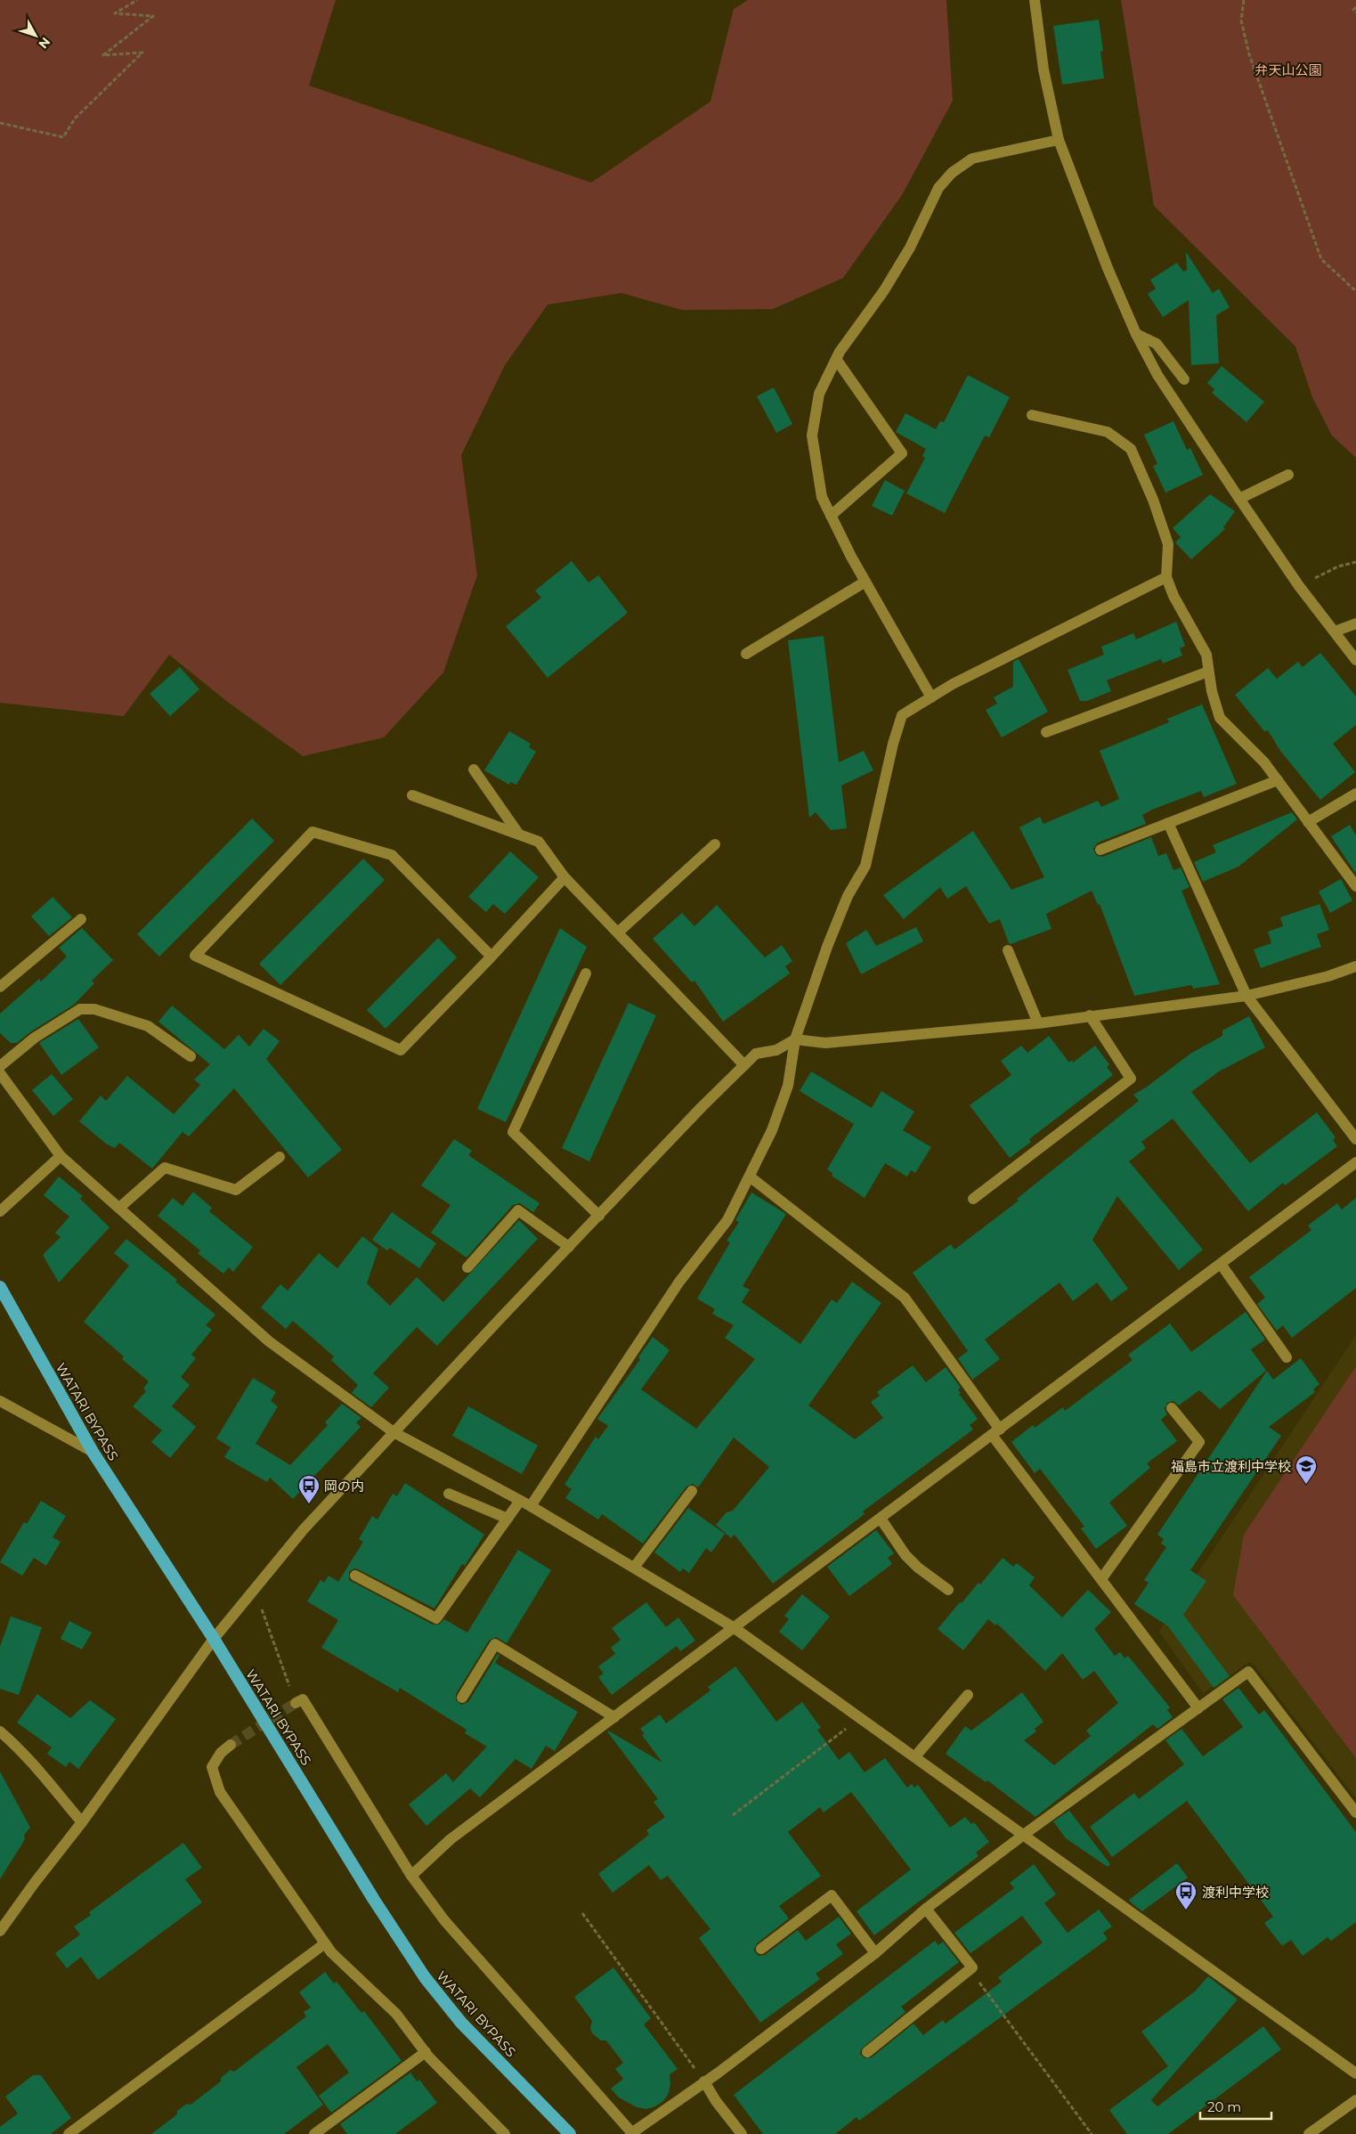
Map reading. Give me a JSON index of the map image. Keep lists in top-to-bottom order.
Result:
{
  "streets": {
    "highway": ["WATARI BYPASS"]
  },
  "parks": ["弁天山公園"],
  "places": {
    "school or university": ["福島市立渡利中学校"],
    "bus stop": ["岡の内", "渡利中学校"]
  },
  "scale_bar": "20 m",
  "north": "bottom right"
}
